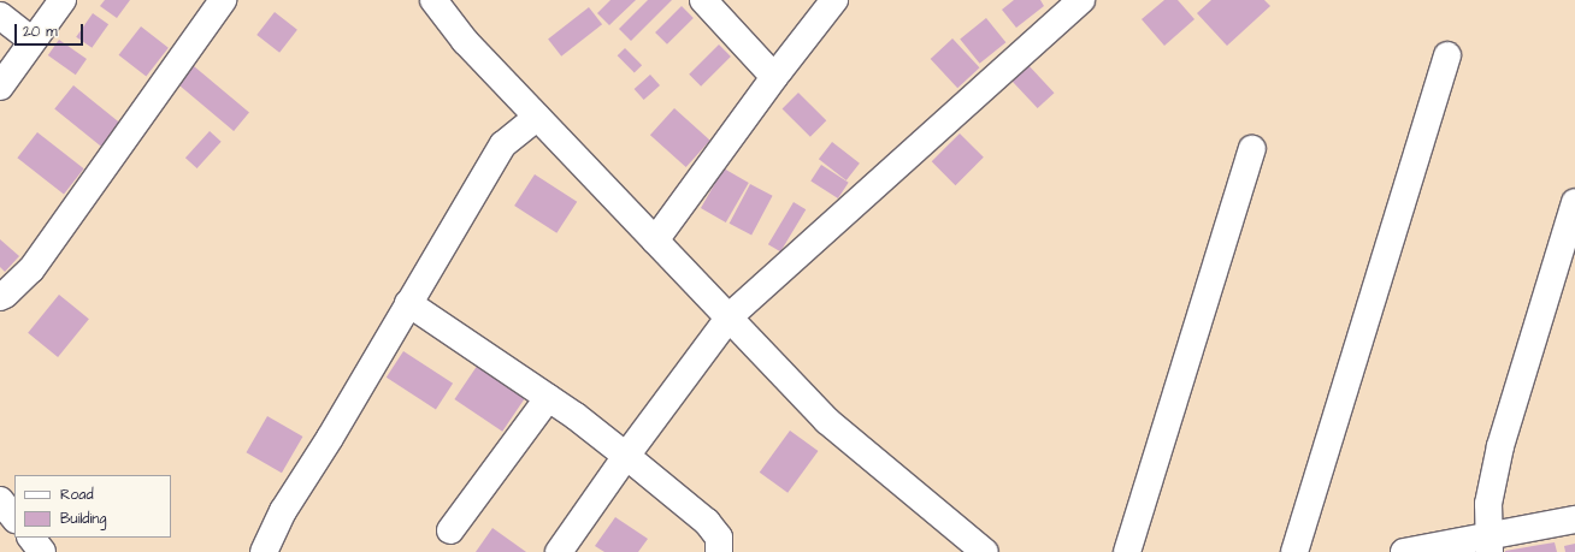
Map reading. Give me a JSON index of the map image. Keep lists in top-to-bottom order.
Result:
{
  "legend": ["Road", "Building"],
  "scale_bar": "20 m"
}
